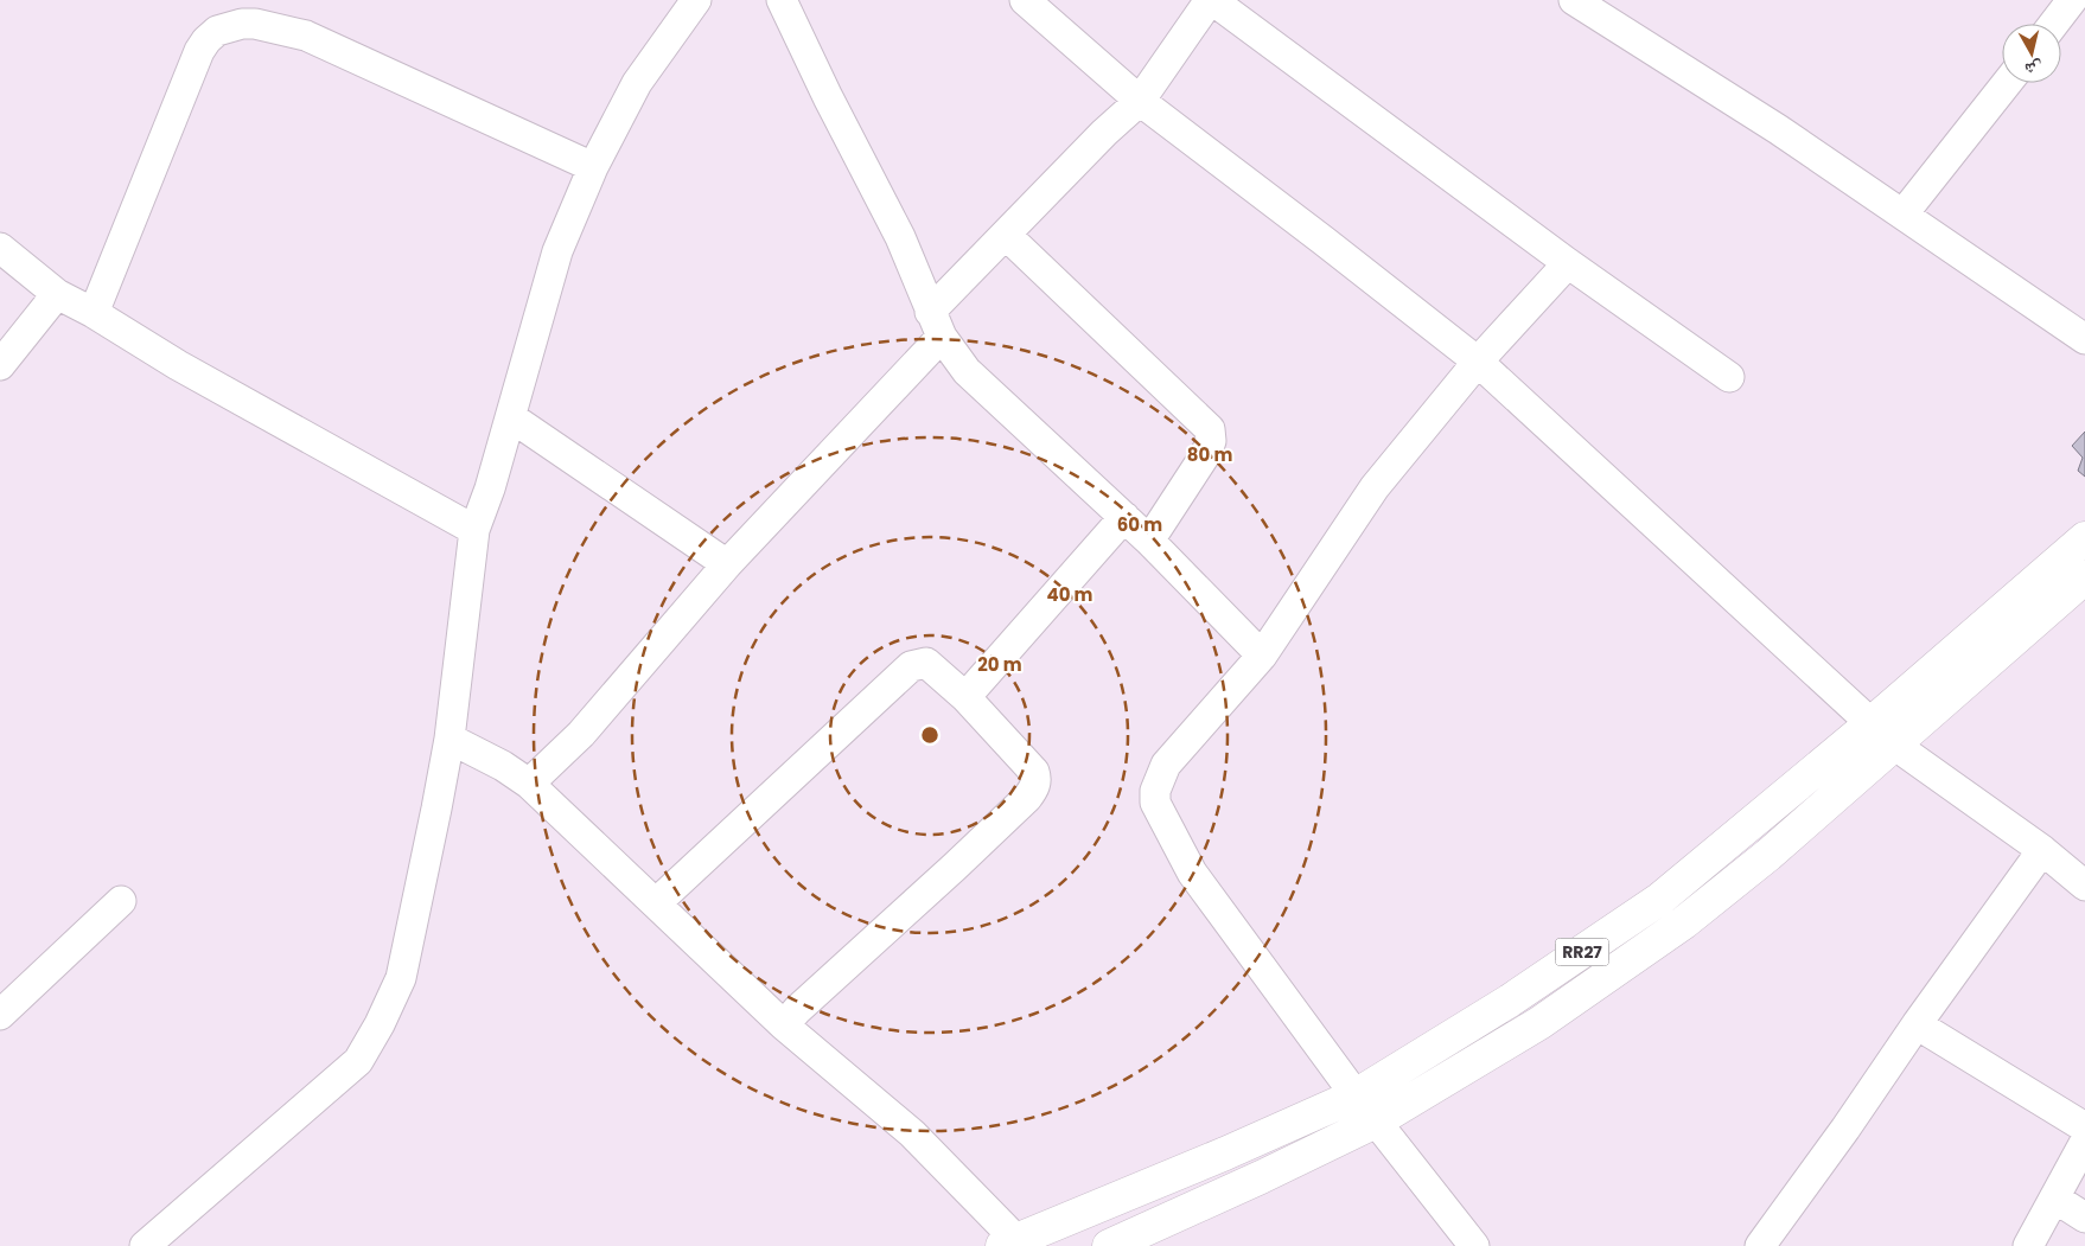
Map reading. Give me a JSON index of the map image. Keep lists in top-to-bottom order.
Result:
{
  "streets": {
    "highway": ["RR27"]
  },
  "north": "bottom",
  "rings": [
    "80 m",
    "60 m",
    "40 m",
    "20 m"
  ]
}
